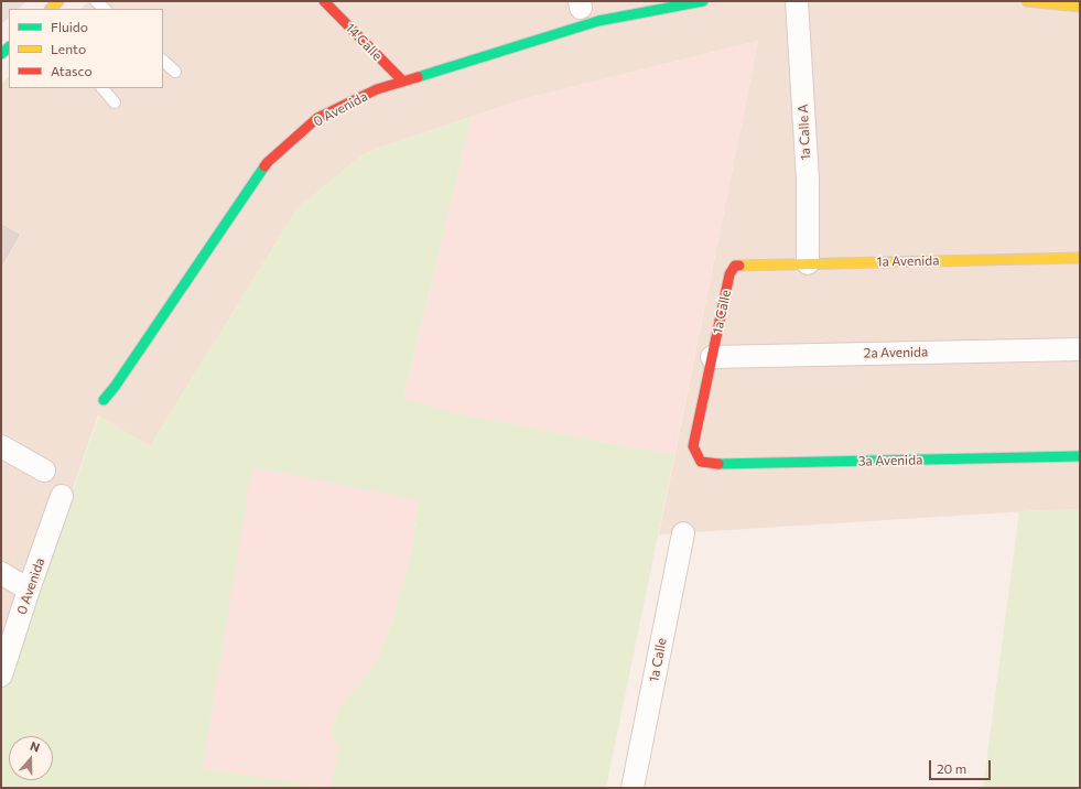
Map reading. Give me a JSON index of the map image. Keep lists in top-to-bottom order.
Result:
{
  "streets": {
    "street": [
      "14 Calle",
      "0 Avenida",
      "1a Calle A",
      "1a Avenida",
      "1a Calle",
      "2a Avenida",
      "3a Avenida"
    ]
  },
  "crossings": [
    ["14 Calle", "0 Avenida"],
    ["1a Calle A", "1a Avenida"],
    ["1a Avenida", "1a Calle"],
    ["1a Calle", "2a Avenida"],
    ["1a Calle", "3a Avenida"]
  ],
  "legend": ["Fluido", "Lento", "Atasco"],
  "scale_bar": "20 m",
  "north": "top"
}
